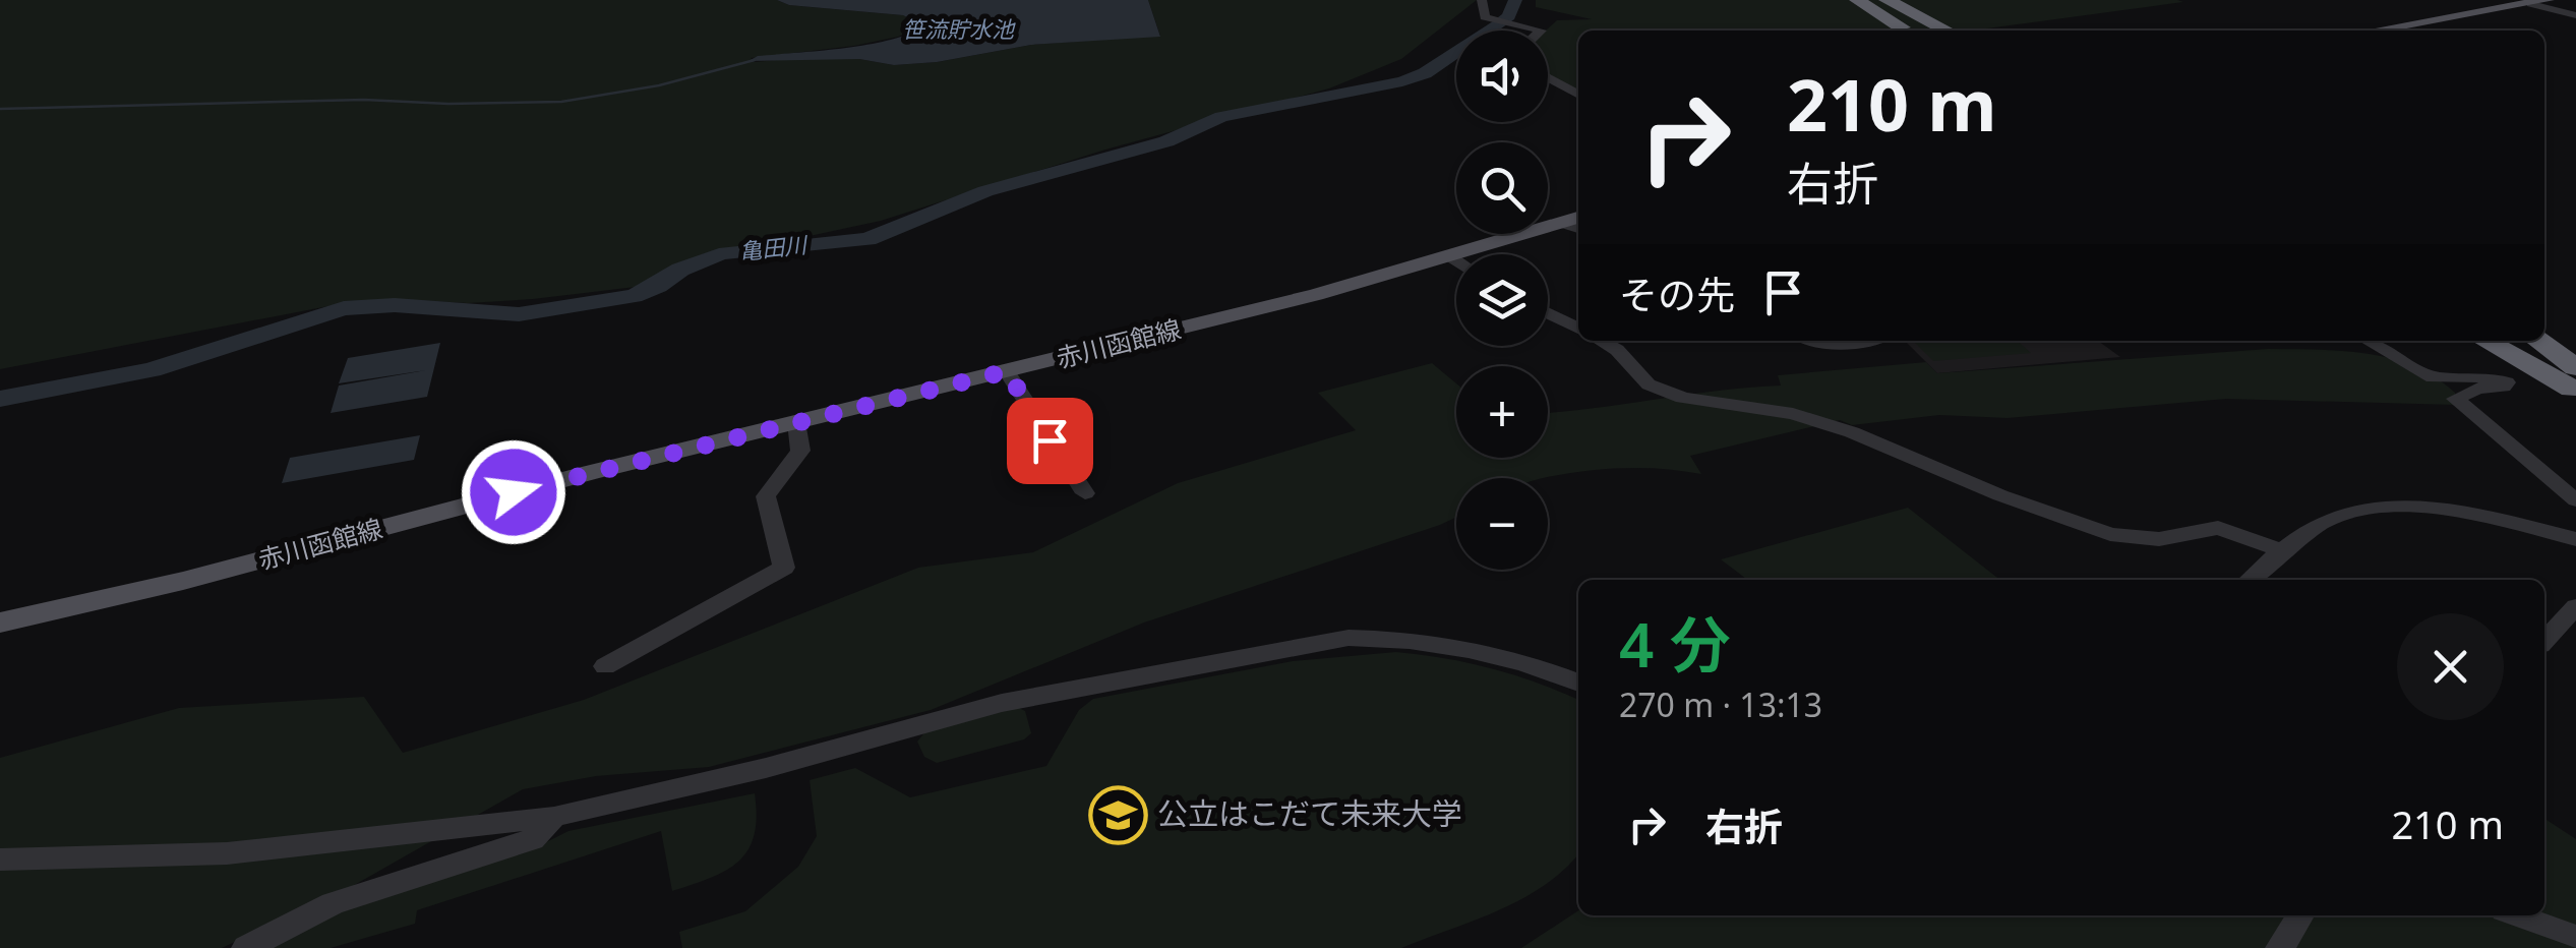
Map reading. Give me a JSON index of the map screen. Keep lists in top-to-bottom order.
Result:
{
  "streets": {
    "main road": ["赤川函館線"]
  },
  "water": ["笹流貯水池", "亀田川"],
  "places": {
    "school or university": ["公立はこだて未来大学"]
  },
  "page": {
    "map_buttons": ["+", "−"],
    "turn": ["210 m", "右折"],
    "then": "その先",
    "heading": ["4 分", "270 m · 13:13"],
    "list": [
      {
        "name": "右折",
        "value": "210 m"
      }
    ]
  }
}
